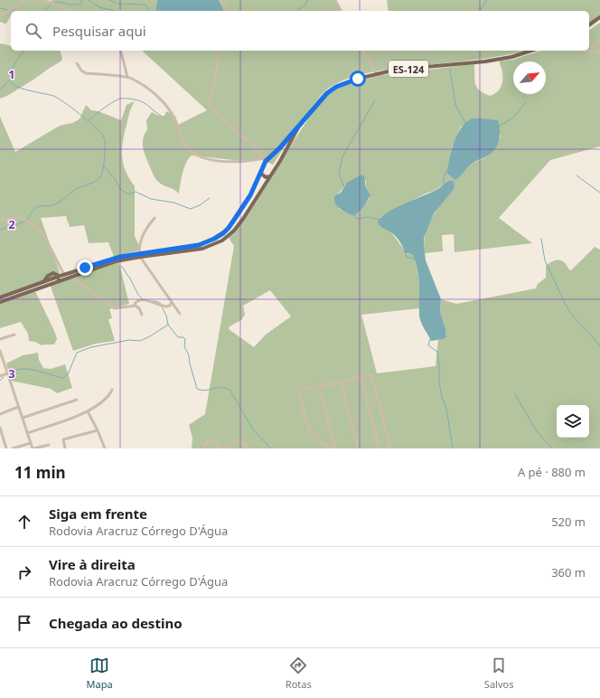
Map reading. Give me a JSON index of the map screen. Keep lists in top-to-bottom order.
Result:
{
  "streets": {
    "main road": ["ES-124"]
  },
  "north": "top right",
  "page": {
    "search": "Pesquisar aqui",
    "heading": ["11 min", "A pé · 880 m"],
    "list": [
      ["Siga em frente", "Rodovia Aracruz Córrego D'Água", "520 m"],
      ["Vire à direita", "Rodovia Aracruz Córrego D'Água", "360 m"],
      "Chegada ao destino"
    ],
    "nav": ["Mapa", "Rotas", "Salvos"]
  },
  "grid": {
    "rows": ["1", "2", "3"]
  }
}
